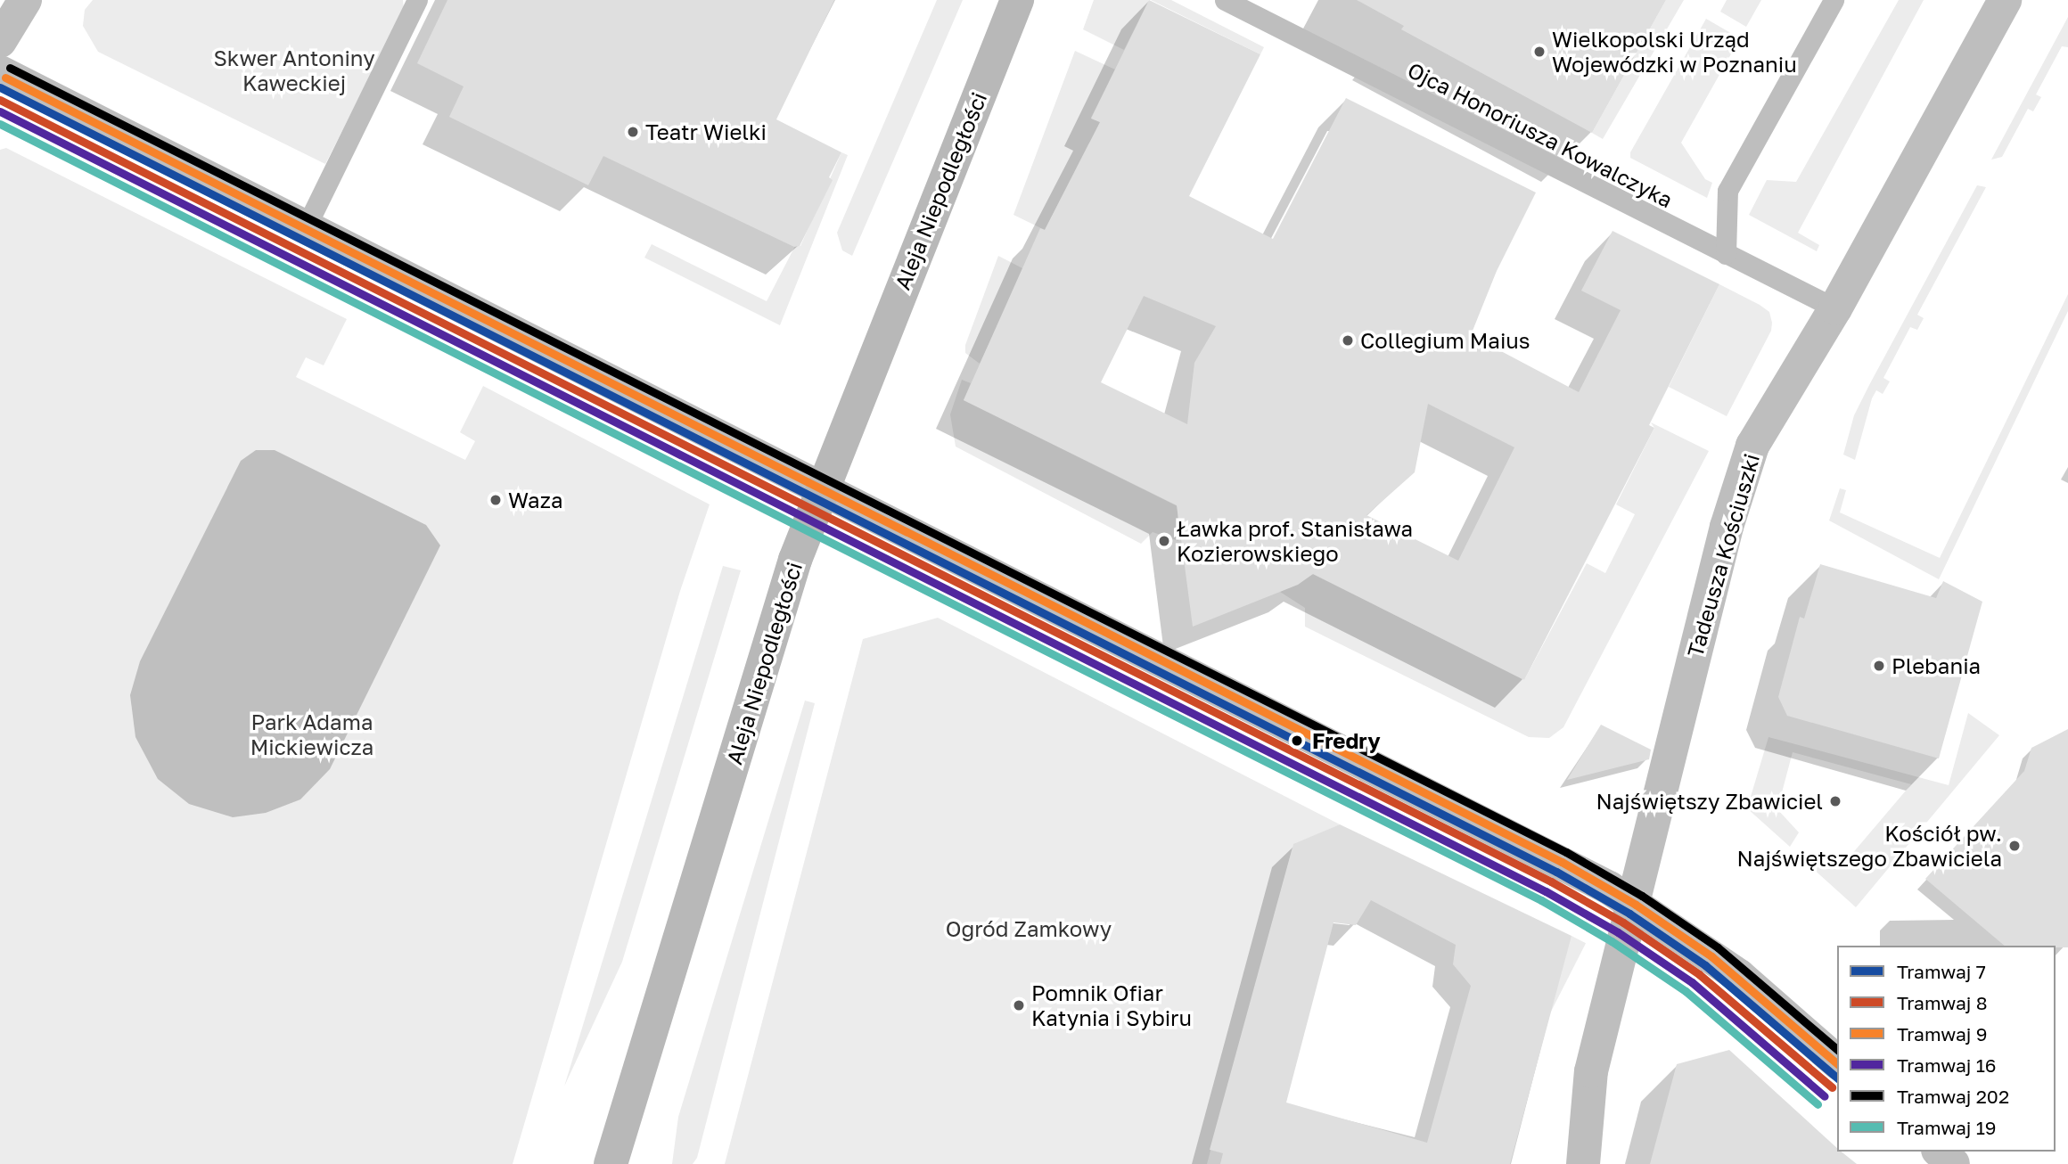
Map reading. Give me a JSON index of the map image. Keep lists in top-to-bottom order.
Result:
{
  "streets": {
    "street": ["Aleja Niepodległości", "Tadeusza Kościuszki"],
    "lane": ["Ojca Honoriusza Kowalczyka"]
  },
  "crossings": [
    ["Ojca Honoriusza Kowalczyka", "Tadeusza Kościuszki"]
  ],
  "parks": ["Skwer Antoniny Kaweckiej", "Park Adama Mickiewicza", "Ogród Zamkowy"],
  "places": [
    "Wielkopolski Urząd Wojewódzki w Poznaniu",
    "Teatr Wielki",
    "Collegium Maius",
    "Waza",
    "Ławka prof. Stanisława Kozierowskiego",
    "Plebania",
    "Fredry",
    "Najświętszy Zbawiciel",
    "Kościół pw. Najświętszego Zbawiciela",
    "Pomnik Ofiar Katynia i Sybiru"
  ],
  "lines": [
    "tram line 202",
    "tram line 9",
    "tram line 7",
    "tram line 8",
    "tram line 16",
    "tram line 19"
  ],
  "legend": [
    "Tramwaj 7",
    "Tramwaj 8",
    "Tramwaj 9",
    "Tramwaj 16",
    "Tramwaj 202",
    "Tramwaj 19"
  ]
}
